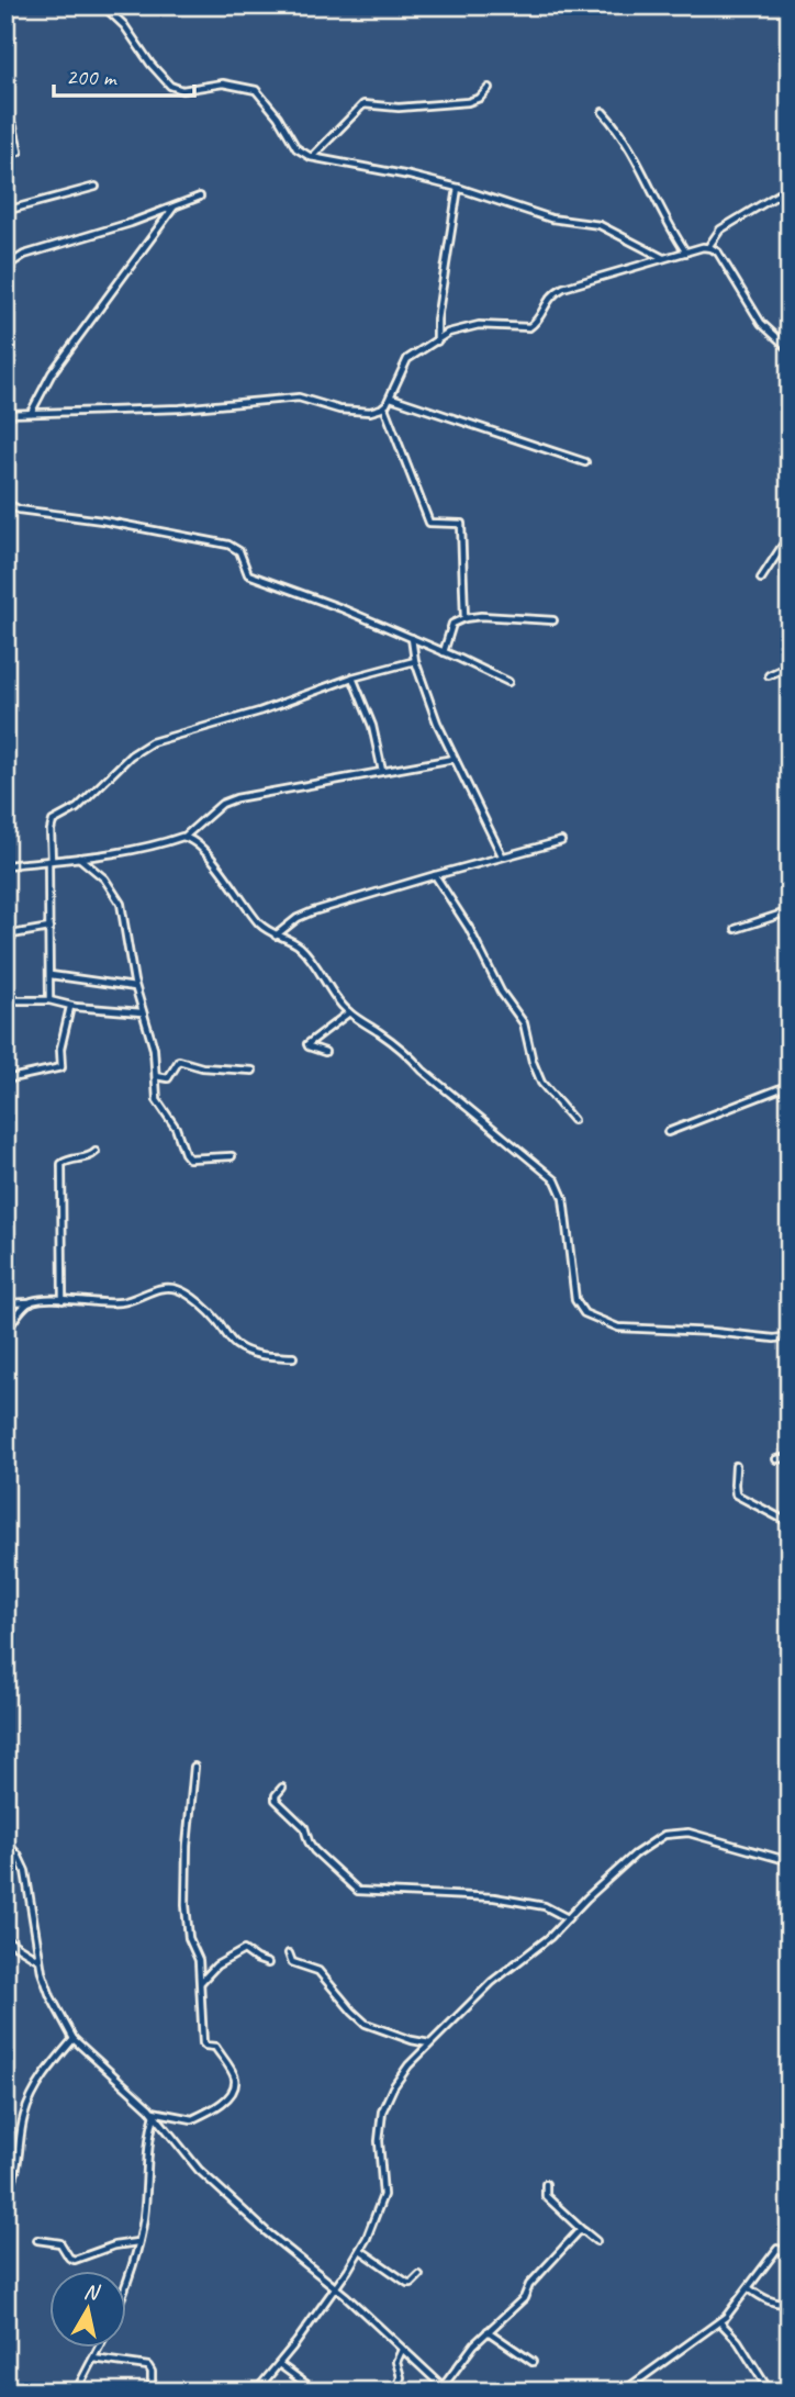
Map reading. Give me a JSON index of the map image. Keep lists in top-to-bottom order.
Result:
{
  "scale_bar": "200 m",
  "north": "top"
}
